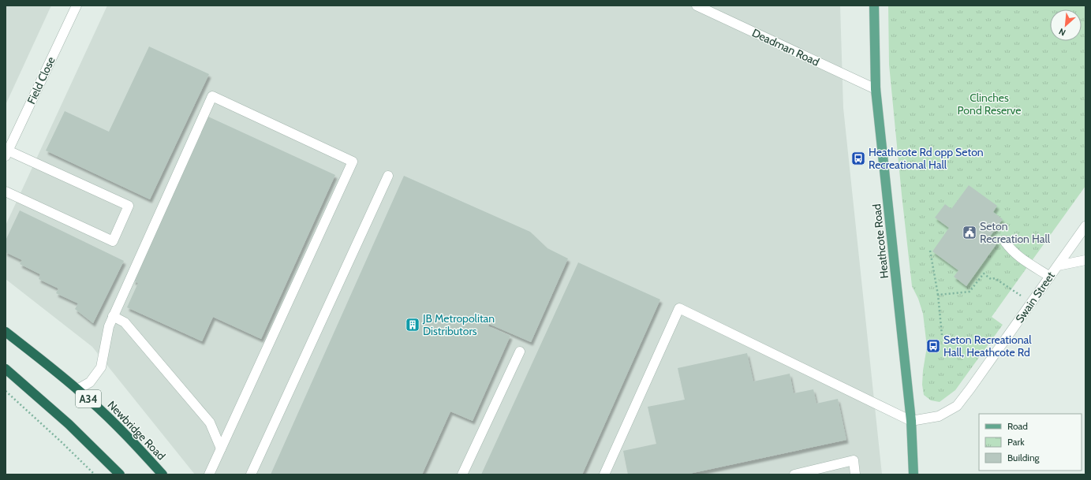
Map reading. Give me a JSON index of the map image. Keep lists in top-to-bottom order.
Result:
{
  "streets": {
    "highway": ["A34", "Newbridge Road"],
    "main road": ["Heathcote Road"],
    "street": ["Deadman Road", "Field Close", "Swain Street"]
  },
  "crossings": [
    ["Deadman Road", "Heathcote Road"],
    ["Heathcote Road", "Swain Street"]
  ],
  "parks": ["Clinches Pond Reserve"],
  "places": {
    "bus stop": ["Heathcote Rd opp Seton Recreational Hall", "Seton Recreational Hall, Heathcote Rd"],
    "public building": ["Seton Recreation Hall"],
    "building": ["JB Metropolitan Distributors"]
  },
  "legend": ["Road", "Park", "Building"],
  "north": "bottom left"
}
